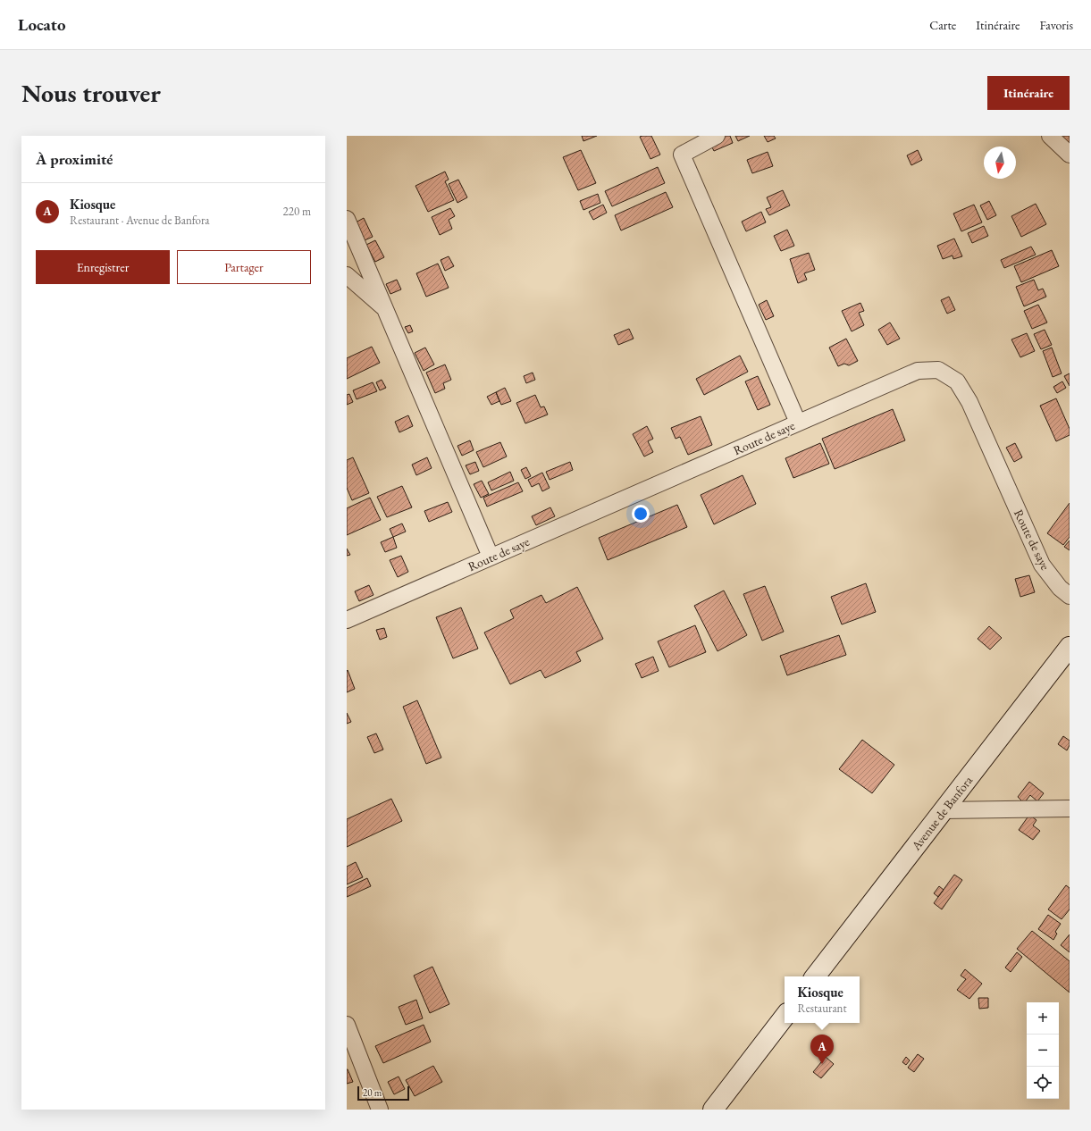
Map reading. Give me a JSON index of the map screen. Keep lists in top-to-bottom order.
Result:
{
  "streets": {
    "main road": ["Avenue de Banfora"],
    "street": ["Route de saye"]
  },
  "scale_bar": "20 m",
  "north": "bottom",
  "page": {
    "header": "Locato",
    "nav": ["Carte", "Itinéraire", "Favoris"],
    "buttons": [
      "Itinéraire",
      ["Enregistrer", "Partager"]
    ],
    "title": "Nous trouver",
    "heading": "À proximité",
    "list": [
      {
        "mark": "A",
        "name": "Kiosque",
        "note": "Restaurant · Avenue de Banfora",
        "value": "220 m"
      }
    ],
    "popup": ["Kiosque", "Restaurant"],
    "map_buttons": ["+", "−"],
    "pins": "A",
    "scale": "20 m"
  }
}
